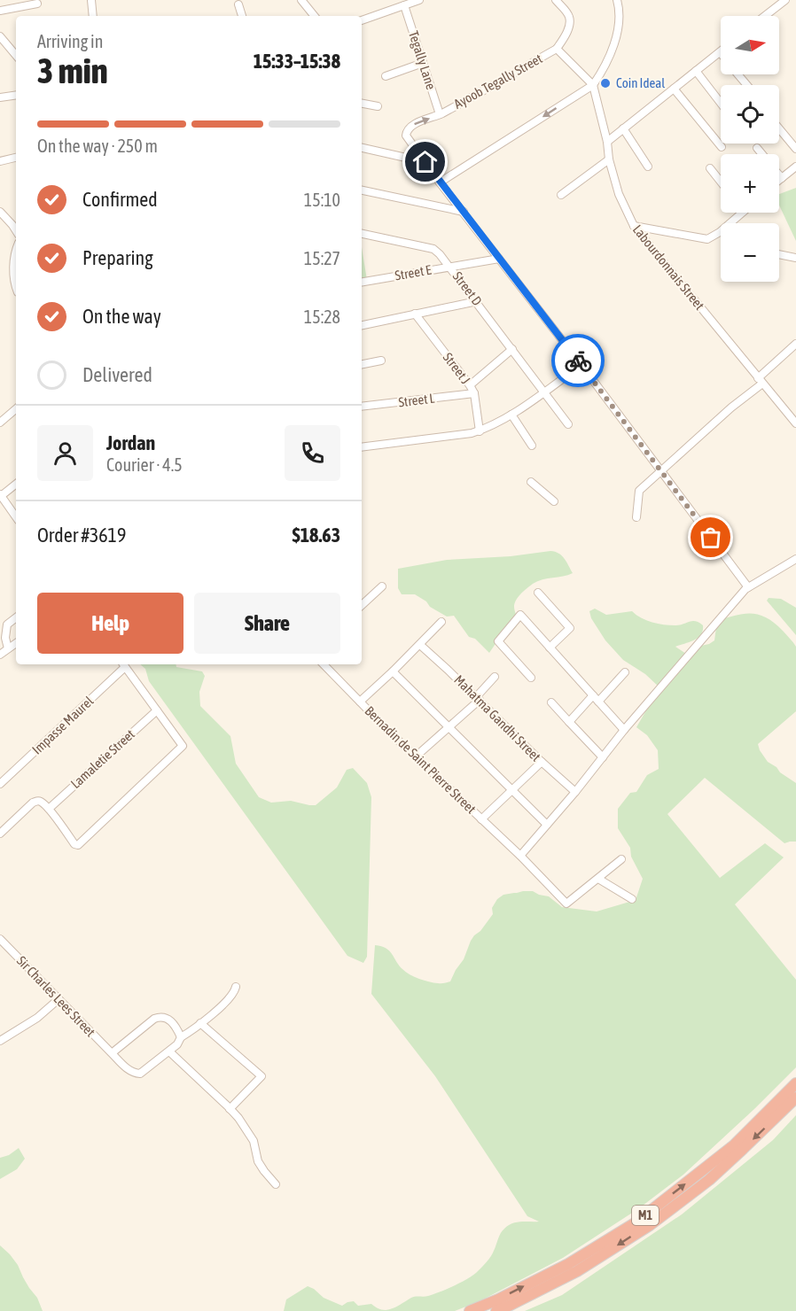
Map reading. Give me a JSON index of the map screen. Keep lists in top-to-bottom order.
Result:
{
  "streets": {
    "highway": ["M1"],
    "street": [
      "Tegally Lane",
      "Ayoob Tegally Street",
      "Labourdonnais Street",
      "Street E",
      "Street D",
      "Street J",
      "Street L",
      "Mahatma Gandhi Street",
      "Impasse Maurel",
      "Lamaletie Street",
      "Bernadin de Saint Pierre Street",
      "Sir Charles Lees Street"
    ]
  },
  "crossings": [
    ["Tegally Lane", "Ayoob Tegally Street"],
    ["Street E", "Street D"],
    ["Street J", "Street L"]
  ],
  "places": ["Coin Ideal"],
  "north": "right",
  "page": {
    "map_buttons": ["+", "−"],
    "heading": ["3 min", "Arriving in", "15:33–15:38"],
    "panel": [
      "Jordan",
      "Courier · 4.5",
      "Order #3619",
      "$18.63"
    ],
    "bar": "On the way · 250 m",
    "list": [
      ["Confirmed", "15:10"],
      ["Preparing", "15:27"],
      ["On the way", "15:28"],
      "Delivered"
    ],
    "buttons": ["Help", "Share"]
  }
}
